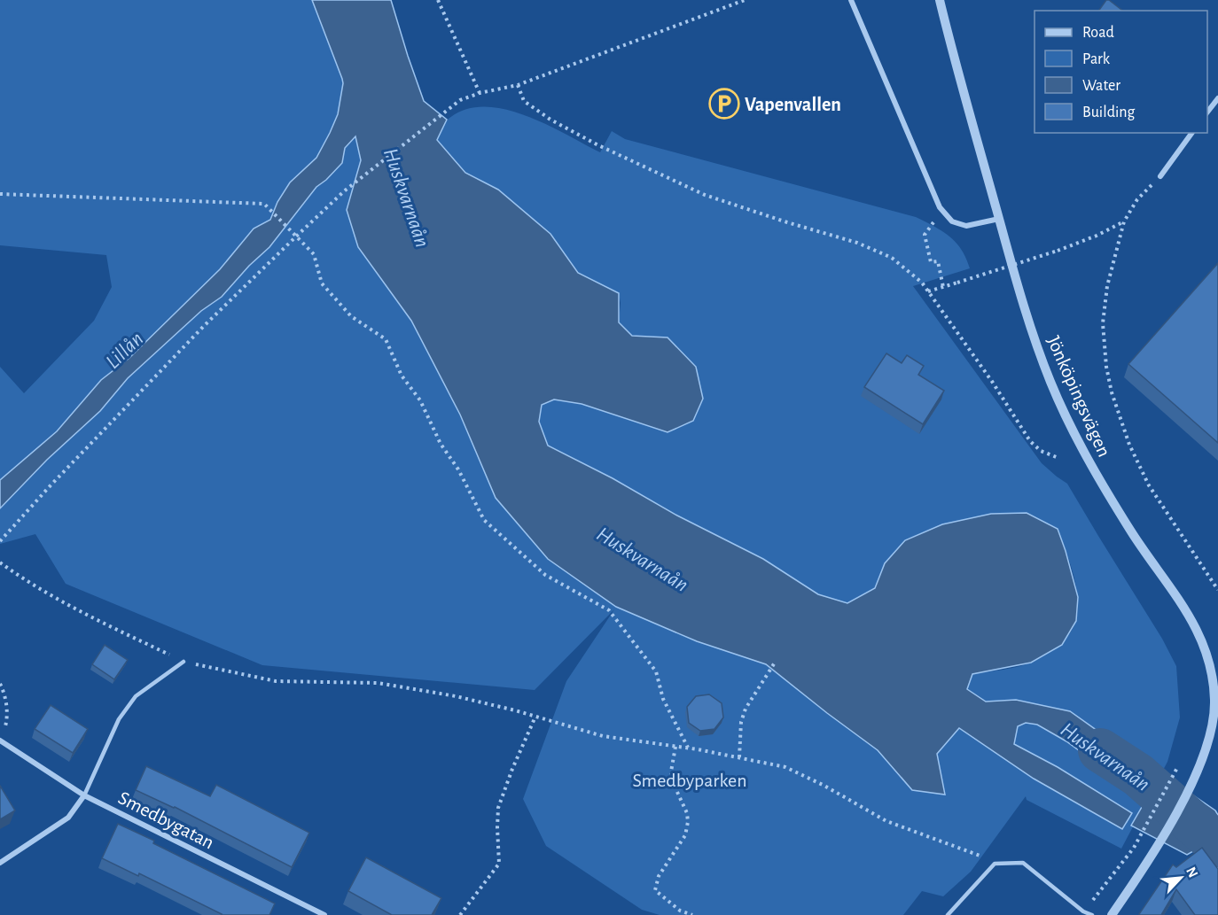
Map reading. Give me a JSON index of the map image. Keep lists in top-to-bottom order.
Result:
{
  "streets": {
    "street": ["Jönköpingsvägen", "Smedbygatan"]
  },
  "water": ["Huskvarnaån", "Lillån"],
  "parks": ["Smedbyparken"],
  "places": {
    "parking": ["Vapenvallen"]
  },
  "legend": [
    "Road",
    "Park",
    "Water",
    "Building"
  ],
  "north": "top right"
}
